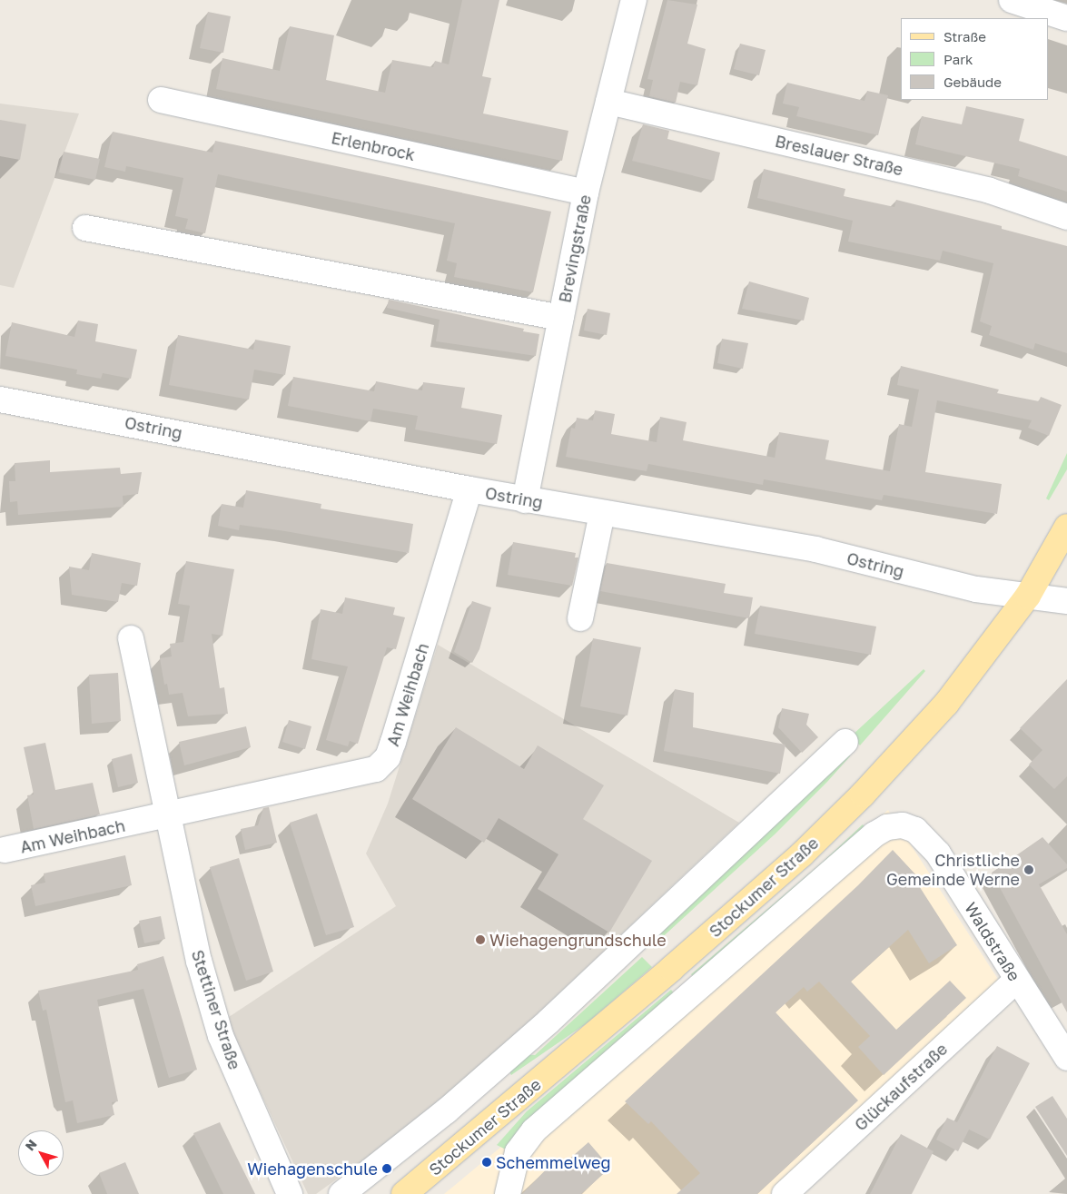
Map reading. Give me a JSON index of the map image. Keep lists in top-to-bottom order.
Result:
{
  "streets": {
    "main road": ["Stockumer Straße"],
    "street": [
      "Erlenbrock",
      "Breslauer Straße",
      "Brevingstraße",
      "Ostring",
      "Am Weihbach",
      "Waldstraße",
      "Stettiner Straße",
      "Glückaufstraße"
    ]
  },
  "crossings": [
    ["Erlenbrock", "Brevingstraße"],
    ["Breslauer Straße", "Brevingstraße"],
    ["Brevingstraße", "Ostring"],
    ["Ostring", "Am Weihbach"],
    ["Ostring", "Stockumer Straße"],
    ["Am Weihbach", "Stettiner Straße"],
    ["Stockumer Straße", "Waldstraße"],
    ["Waldstraße", "Glückaufstraße"]
  ],
  "places": [
    "Christliche Gemeinde Werne",
    "Wiehagengrundschule",
    "Schemmelweg",
    "Wiehagenschule"
  ],
  "legend": ["Straße", "Park", "Gebäude"],
  "north": "top left"
}
